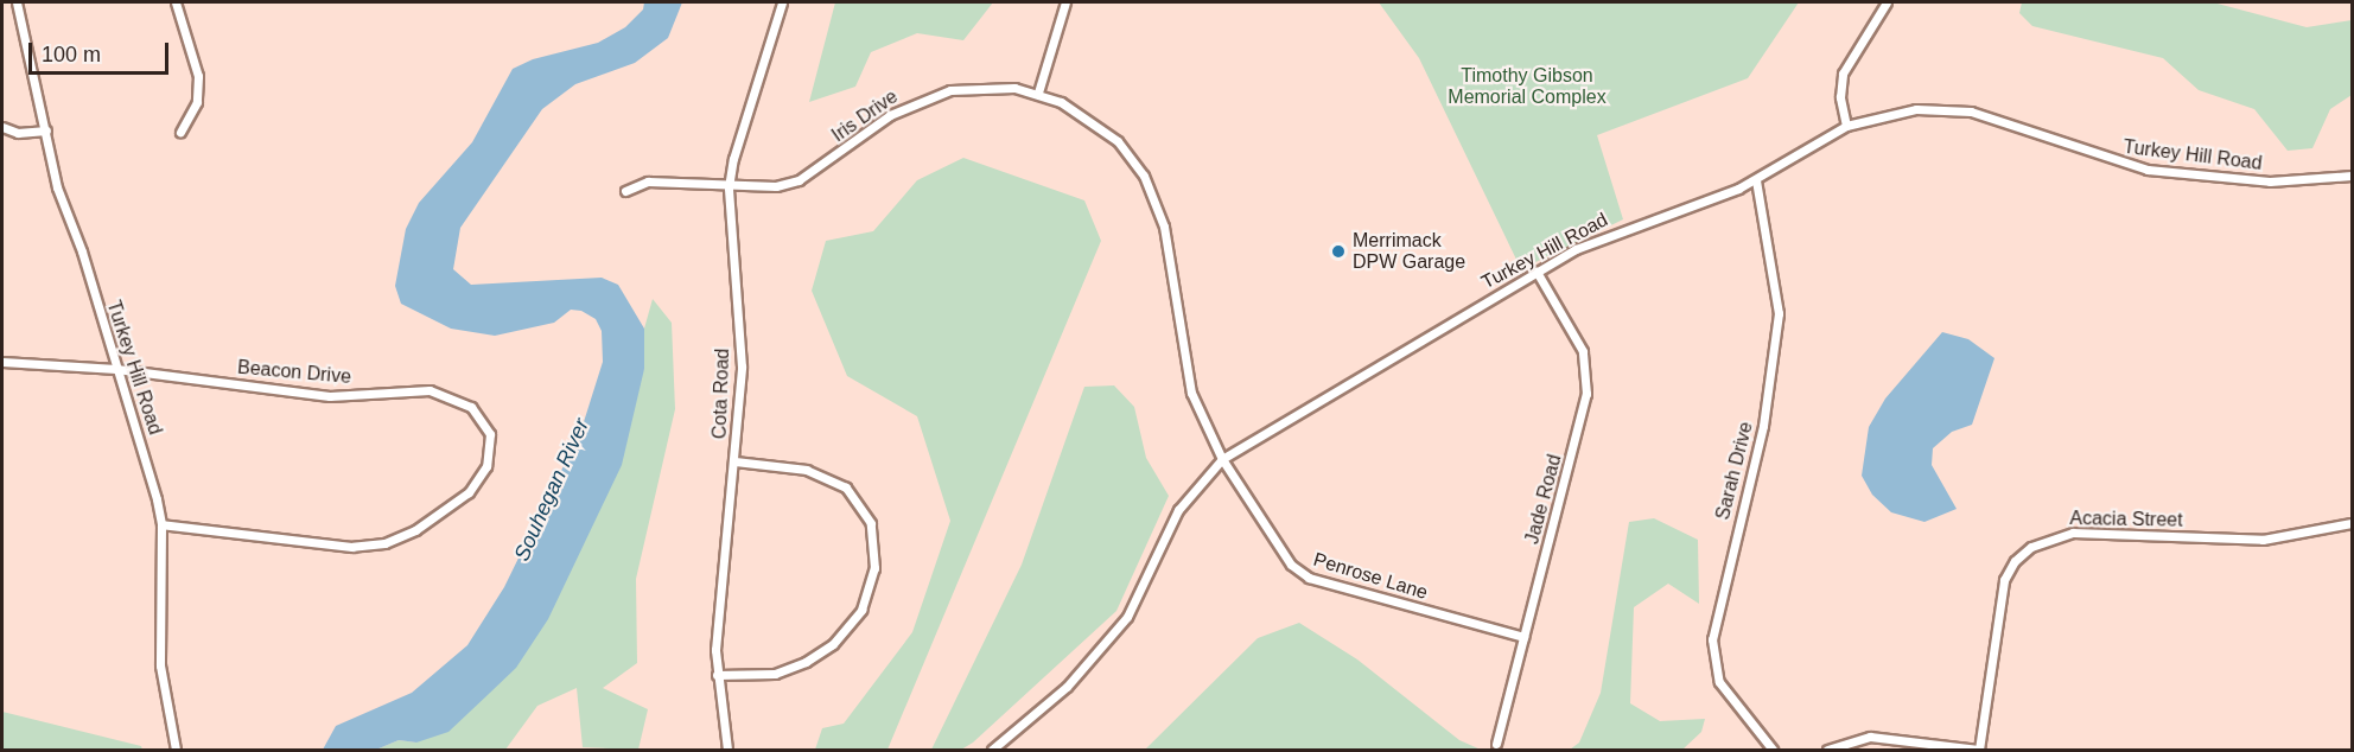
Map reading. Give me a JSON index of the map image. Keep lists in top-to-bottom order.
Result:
{
  "streets": {
    "street": [
      "Iris Drive",
      "Turkey Hill Road",
      "Beacon Drive",
      "Cota Road",
      "Sarah Drive",
      "Jade Road",
      "Acacia Street",
      "Penrose Lane"
    ]
  },
  "crossings": [
    ["Iris Drive", "Turkey Hill Road"],
    ["Iris Drive", "Cota Road"],
    ["Iris Drive", "Penrose Lane"],
    ["Turkey Hill Road", "Beacon Drive"],
    ["Turkey Hill Road", "Sarah Drive"],
    ["Turkey Hill Road", "Jade Road"],
    ["Turkey Hill Road", "Penrose Lane"],
    ["Jade Road", "Penrose Lane"]
  ],
  "water": ["Souhegan River"],
  "parks": ["Timothy Gibson Memorial Complex"],
  "places": ["Merrimack DPW Garage"],
  "scale_bar": "100 m"
}
